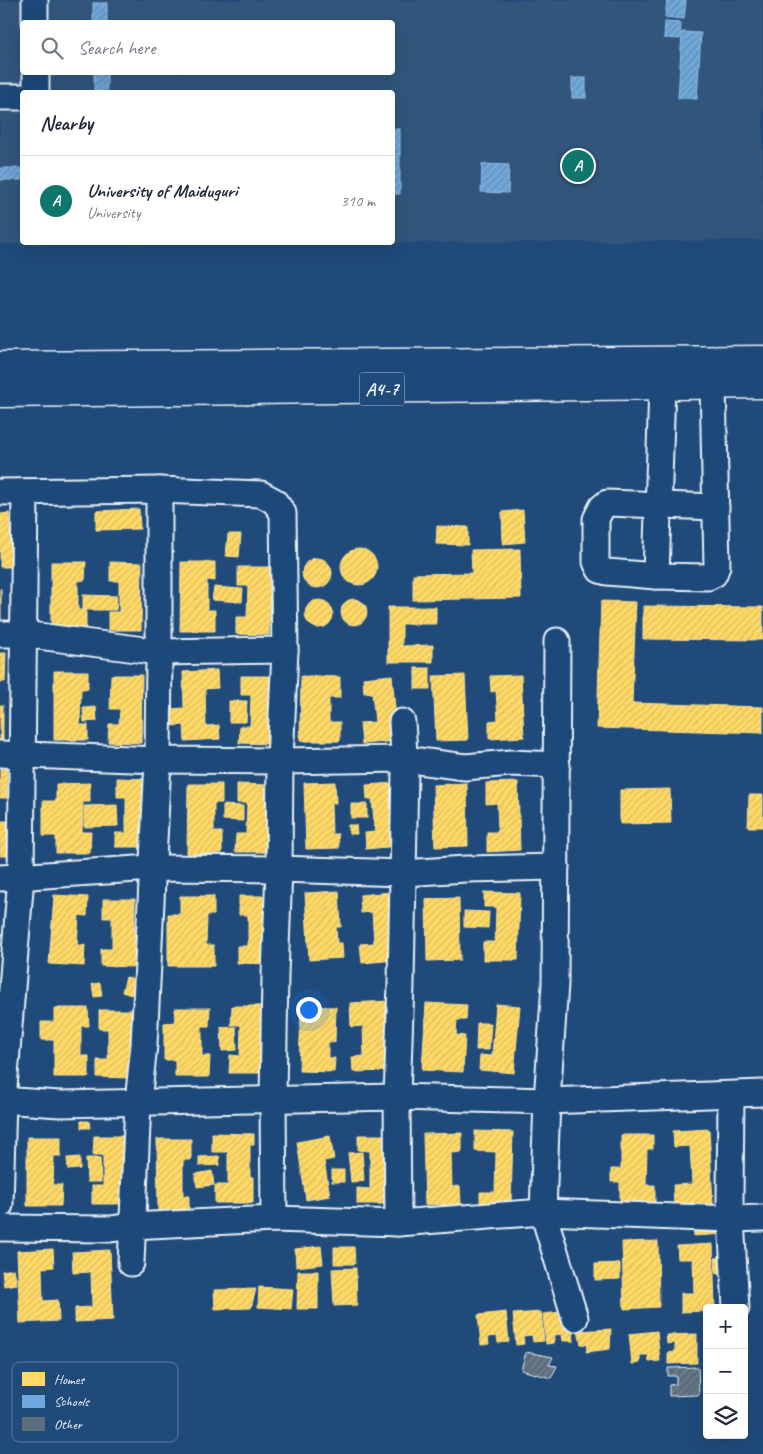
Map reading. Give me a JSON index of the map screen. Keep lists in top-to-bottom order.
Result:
{
  "streets": {
    "highway": ["A4-7"]
  },
  "legend": ["Homes", "Schools", "Other"],
  "page": {
    "search": "Search here",
    "heading": "Nearby",
    "pins": "A",
    "list": [
      {
        "mark": "A",
        "name": "University of Maiduguri",
        "note": "University",
        "value": "310 m"
      }
    ],
    "map_buttons": ["+", "−"]
  }
}
